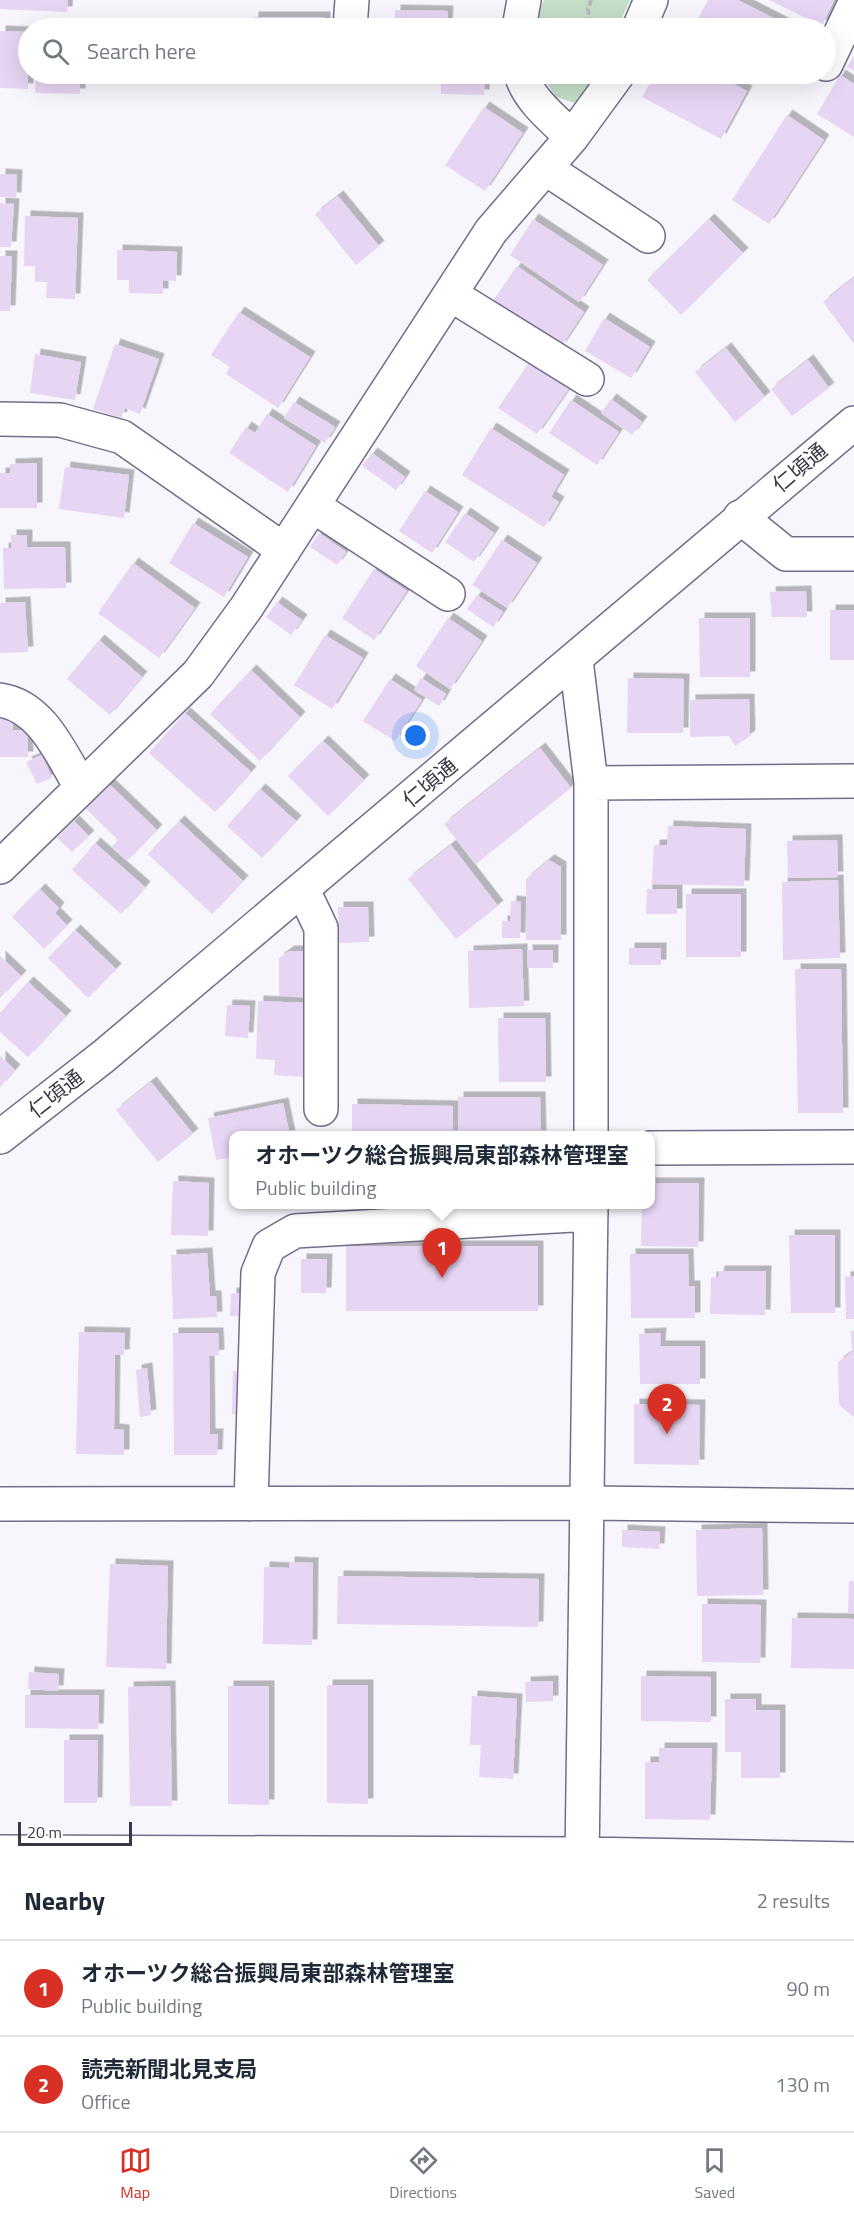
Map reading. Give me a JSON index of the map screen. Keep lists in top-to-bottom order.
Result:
{
  "streets": {
    "street": ["仁頃通"]
  },
  "scale_bar": "20 m",
  "page": {
    "search": "Search here",
    "popup": ["オホーツク総合振興局東部森林管理室", "Public building"],
    "pins": ["1", "2"],
    "scale": "20 m",
    "heading": ["Nearby", "2 results"],
    "list": [
      {
        "mark": "1",
        "name": "オホーツク総合振興局東部森林管理室",
        "note": "Public building",
        "value": "90 m"
      },
      {
        "mark": "2",
        "name": "読売新聞北見支局",
        "note": "Office",
        "value": "130 m"
      }
    ],
    "nav": ["Map", "Directions", "Saved"]
  }
}
